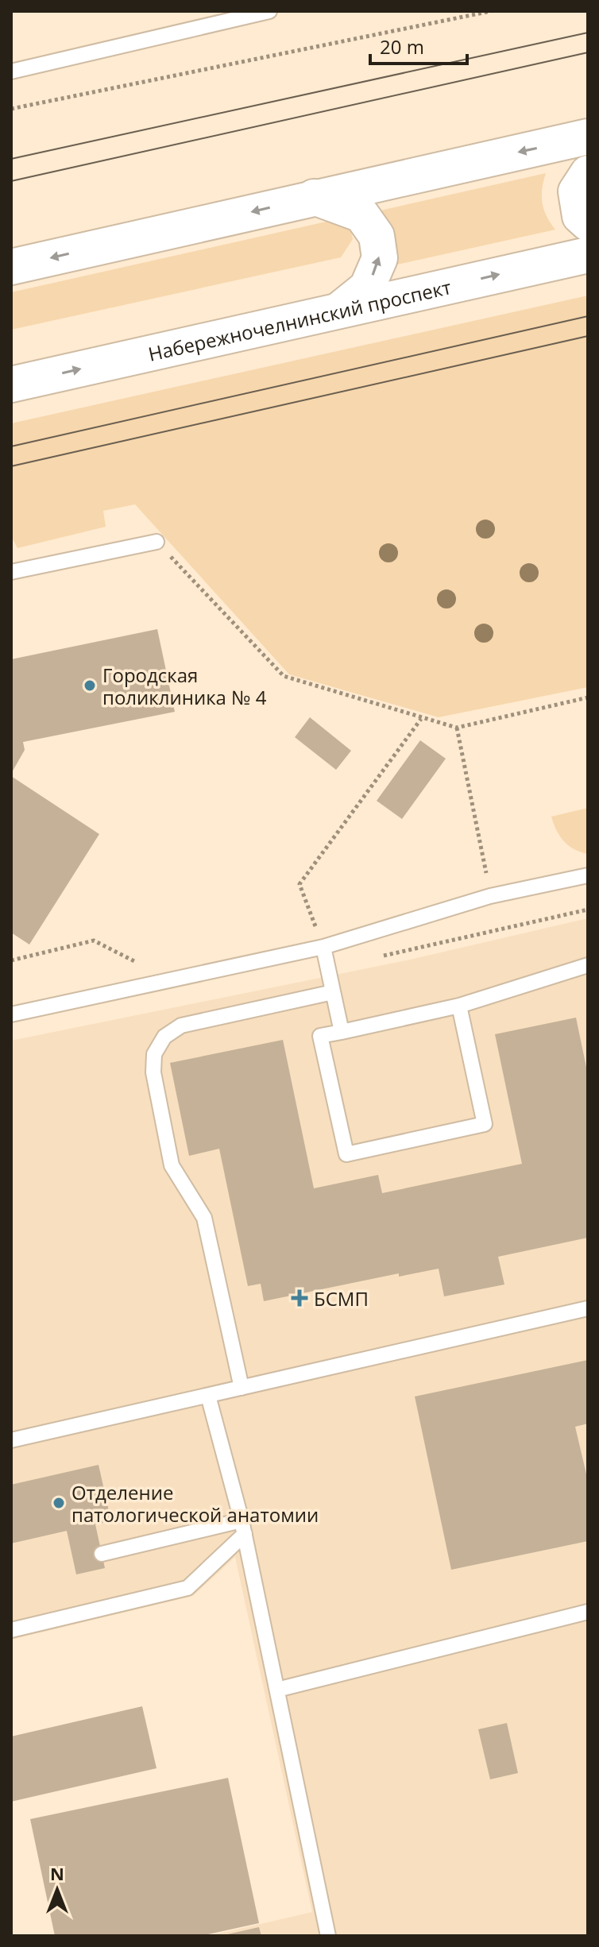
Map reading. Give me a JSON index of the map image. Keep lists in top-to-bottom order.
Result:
{
  "streets": {
    "main road": ["Набережночелнинский проспект"]
  },
  "places": {
    "other": ["Городская поликлиника № 4", "Отделение патологической анатомии"],
    "health": ["БСМП"]
  },
  "scale_bar": "20 m",
  "north": "top"
}
